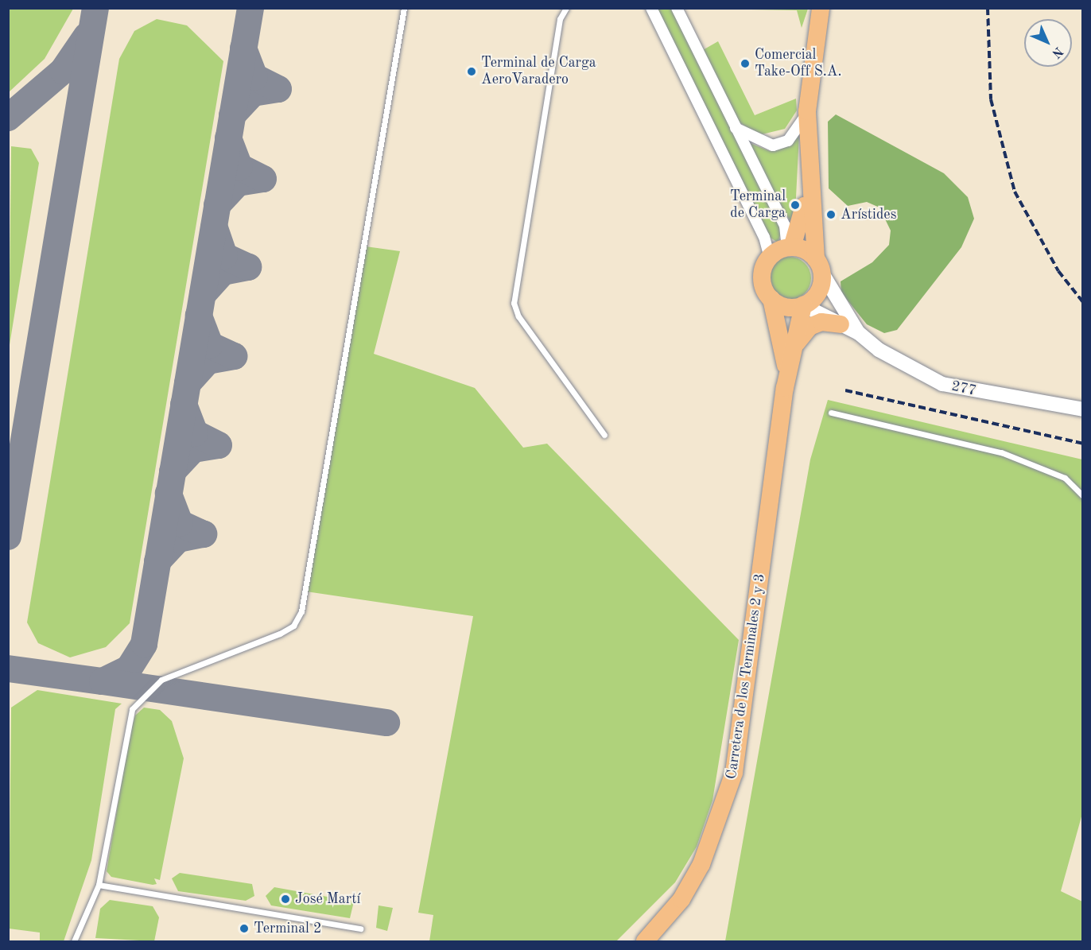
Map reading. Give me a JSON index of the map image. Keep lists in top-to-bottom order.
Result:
{
  "streets": {
    "main road": ["Carretera de los Terminales 2 y 3"],
    "street": ["277"]
  },
  "crossings": [
    ["277", "Carretera de los Terminales 2 y 3"]
  ],
  "places": [
    "Comercial Take-Off S.A.",
    "Terminal de Carga AeroVaradero",
    "Terminal de Carga",
    "Arístides",
    "José Martí",
    "Terminal 2"
  ],
  "north": "bottom right"
}
